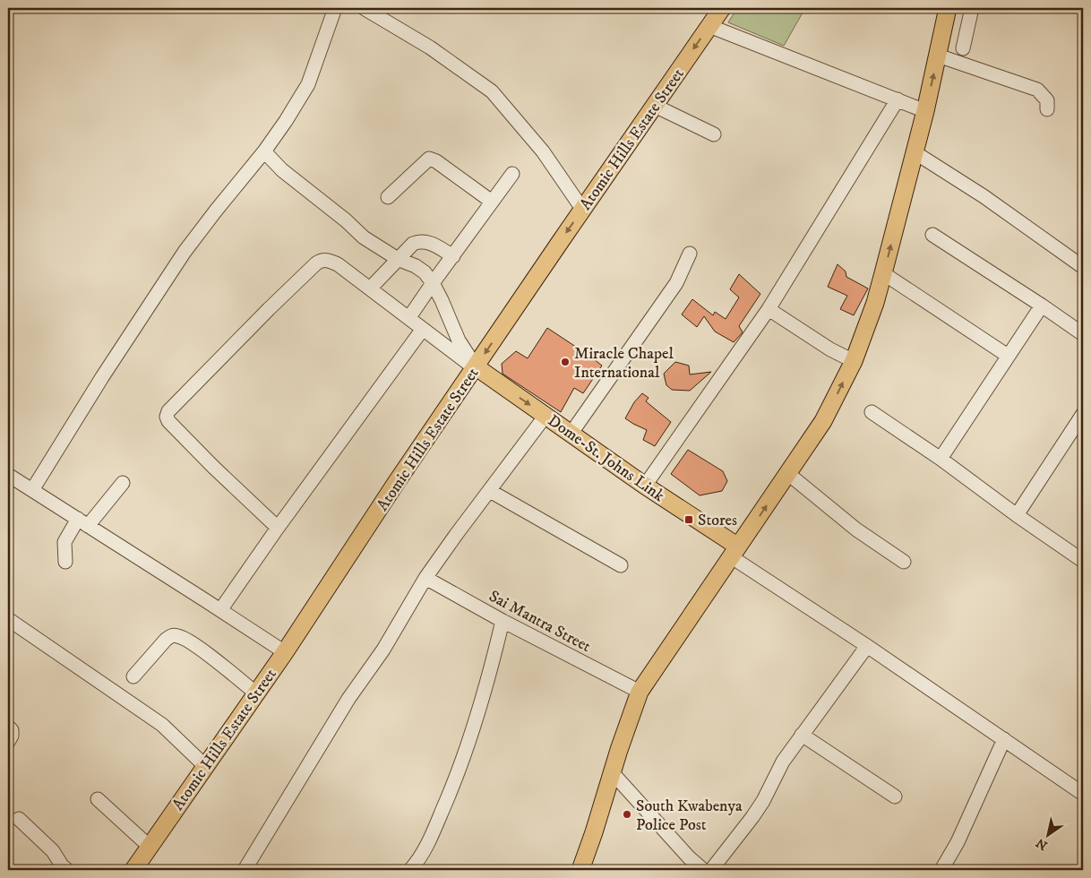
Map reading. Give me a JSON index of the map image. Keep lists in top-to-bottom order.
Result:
{
  "streets": {
    "main road": ["Atomic Hills Estate Street", "Dome-St. Johns Link"],
    "street": ["Sai Mantra Street"]
  },
  "crossings": [
    ["Atomic Hills Estate Street", "Dome-St. Johns Link"]
  ],
  "places": {
    "other": ["Miracle Chapel International", "South Kwabenya Police Post"],
    "transit": ["Stores"]
  },
  "north": "bottom left"
}
